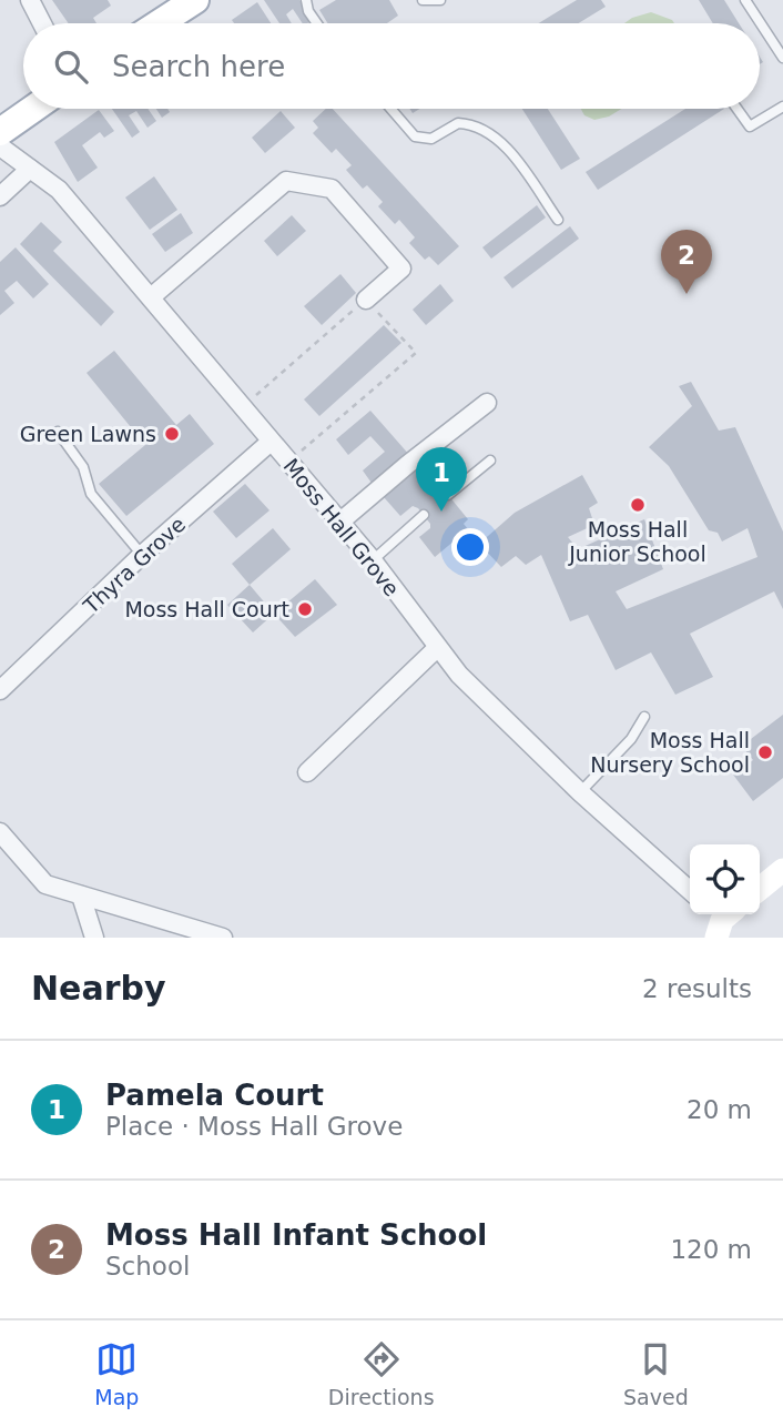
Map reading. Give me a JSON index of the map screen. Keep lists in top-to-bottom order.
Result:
{
  "streets": {
    "street": ["Moss Hall Grove", "Thyra Grove"]
  },
  "crossings": [
    ["Moss Hall Grove", "Thyra Grove"]
  ],
  "places": [
    "Green Lawns",
    "Moss Hall Junior School",
    "Moss Hall Court",
    "Moss Hall Nursery School"
  ],
  "page": {
    "search": "Search here",
    "pins": ["2", "1"],
    "heading": ["Nearby", "2 results"],
    "list": [
      {
        "mark": "1",
        "name": "Pamela Court",
        "note": "Place · Moss Hall Grove",
        "value": "20 m"
      },
      {
        "mark": "2",
        "name": "Moss Hall Infant School",
        "note": "School",
        "value": "120 m"
      }
    ],
    "nav": ["Map", "Directions", "Saved"]
  }
}
